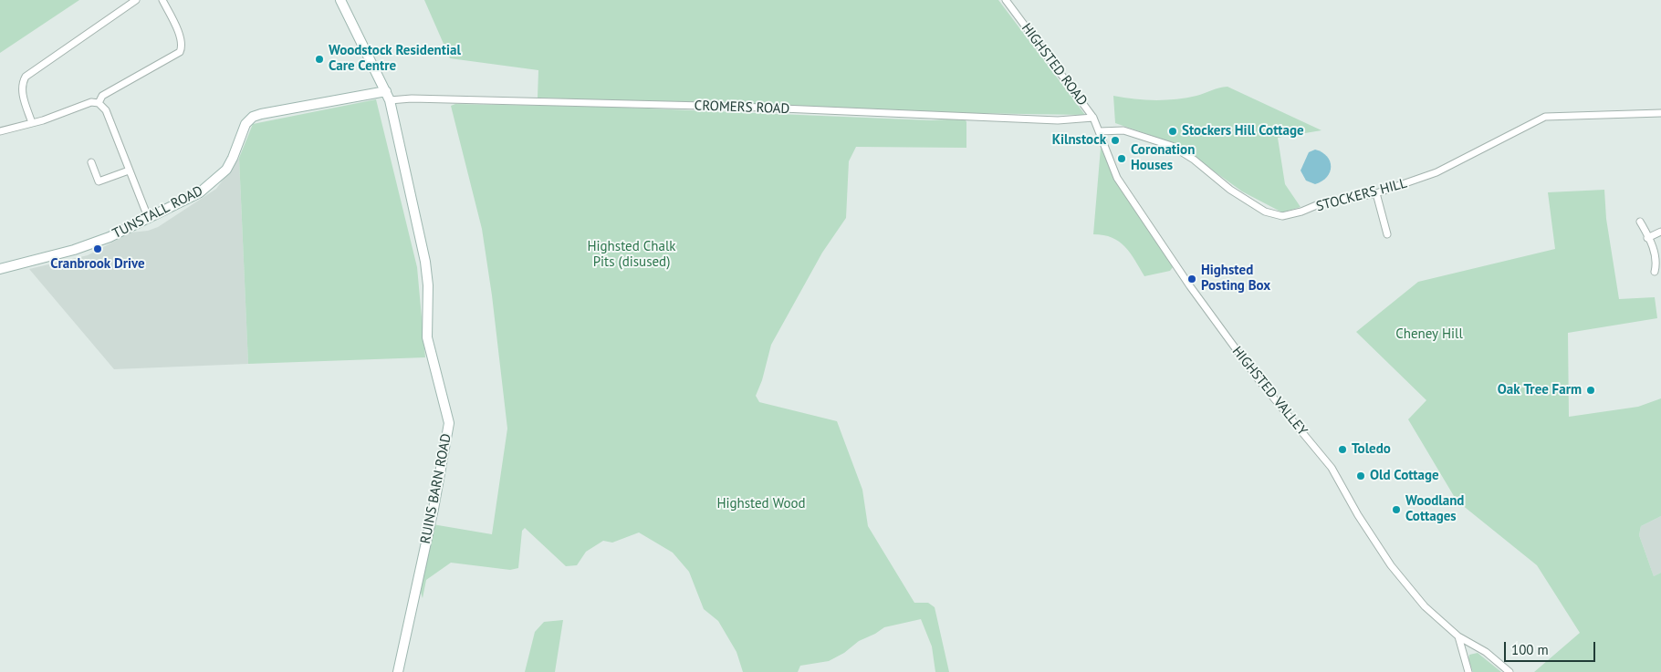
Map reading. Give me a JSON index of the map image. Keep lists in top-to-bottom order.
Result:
{
  "streets": {
    "street": [
      "HIGHSTED ROAD",
      "CROMERS ROAD",
      "STOCKERS HILL",
      "TUNSTALL ROAD",
      "HIGHSTED VALLEY",
      "RUINS BARN ROAD"
    ]
  },
  "crossings": [
    ["HIGHSTED ROAD", "CROMERS ROAD"],
    ["HIGHSTED ROAD", "STOCKERS HILL"],
    ["HIGHSTED ROAD", "HIGHSTED VALLEY"],
    ["CROMERS ROAD", "TUNSTALL ROAD"],
    ["CROMERS ROAD", "RUINS BARN ROAD"],
    ["STOCKERS HILL", "HIGHSTED VALLEY"],
    ["TUNSTALL ROAD", "RUINS BARN ROAD"]
  ],
  "parks": ["Highsted Chalk Pits (disused)", "Cheney Hill", "Highsted Wood"],
  "places": [
    "Woodstock Residential Care Centre",
    "Stockers Hill Cottage",
    "Kilnstock",
    "Coronation Houses",
    "Cranbrook Drive",
    "Highsted Posting Box",
    "Oak Tree Farm",
    "Toledo",
    "Old Cottage",
    "Woodland Cottages"
  ],
  "scale_bar": "100 m"
}
